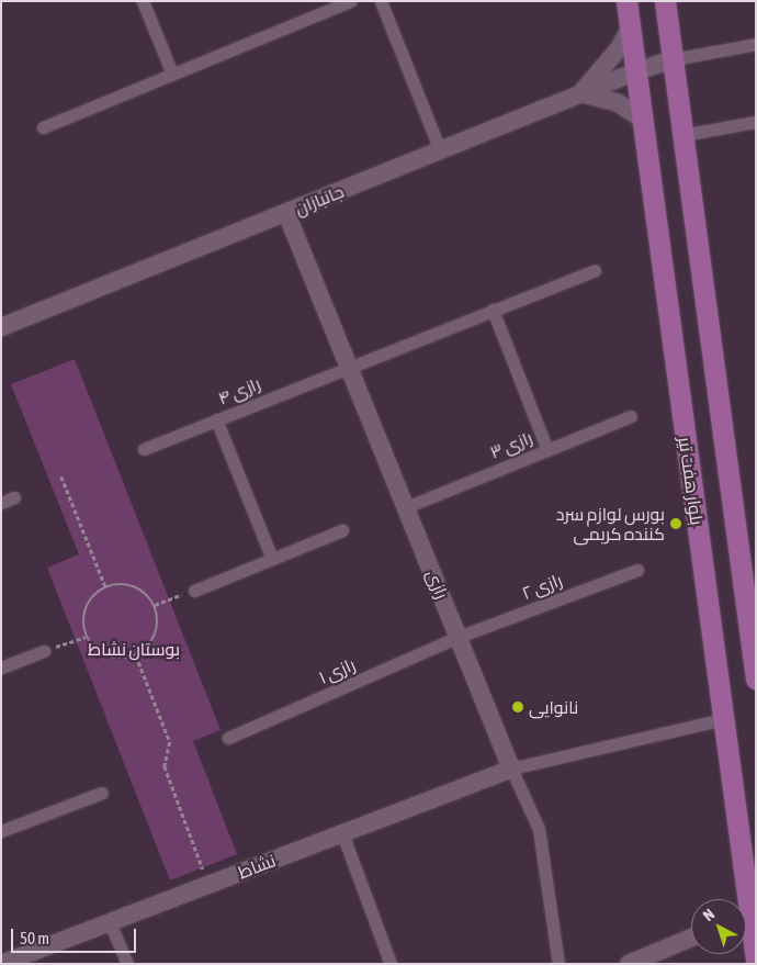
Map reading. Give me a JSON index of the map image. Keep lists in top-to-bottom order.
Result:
{
  "streets": {
    "main road": ["بلوار هفت تیر"],
    "street": [
      "جانبازان",
      "رازی ۴",
      "رازی ۳",
      "رازی",
      "رازی ۲",
      "رازی ۱",
      "نشاط"
    ]
  },
  "crossings": [
    ["جانبازان", "بلوار هفت تیر"],
    ["جانبازان", "رازی"],
    ["رازی ۴", "رازی"],
    ["رازی ۳", "رازی"],
    ["رازی", "رازی ۲"],
    ["رازی", "رازی ۱"],
    ["رازی", "نشاط"],
    ["رازی ۲", "رازی ۱"]
  ],
  "parks": ["بوستان نشاط"],
  "places": ["بورس لوازم سرد کننده کریمی", "نانوایی"],
  "scale_bar": "50 m",
  "north": "top left"
}
